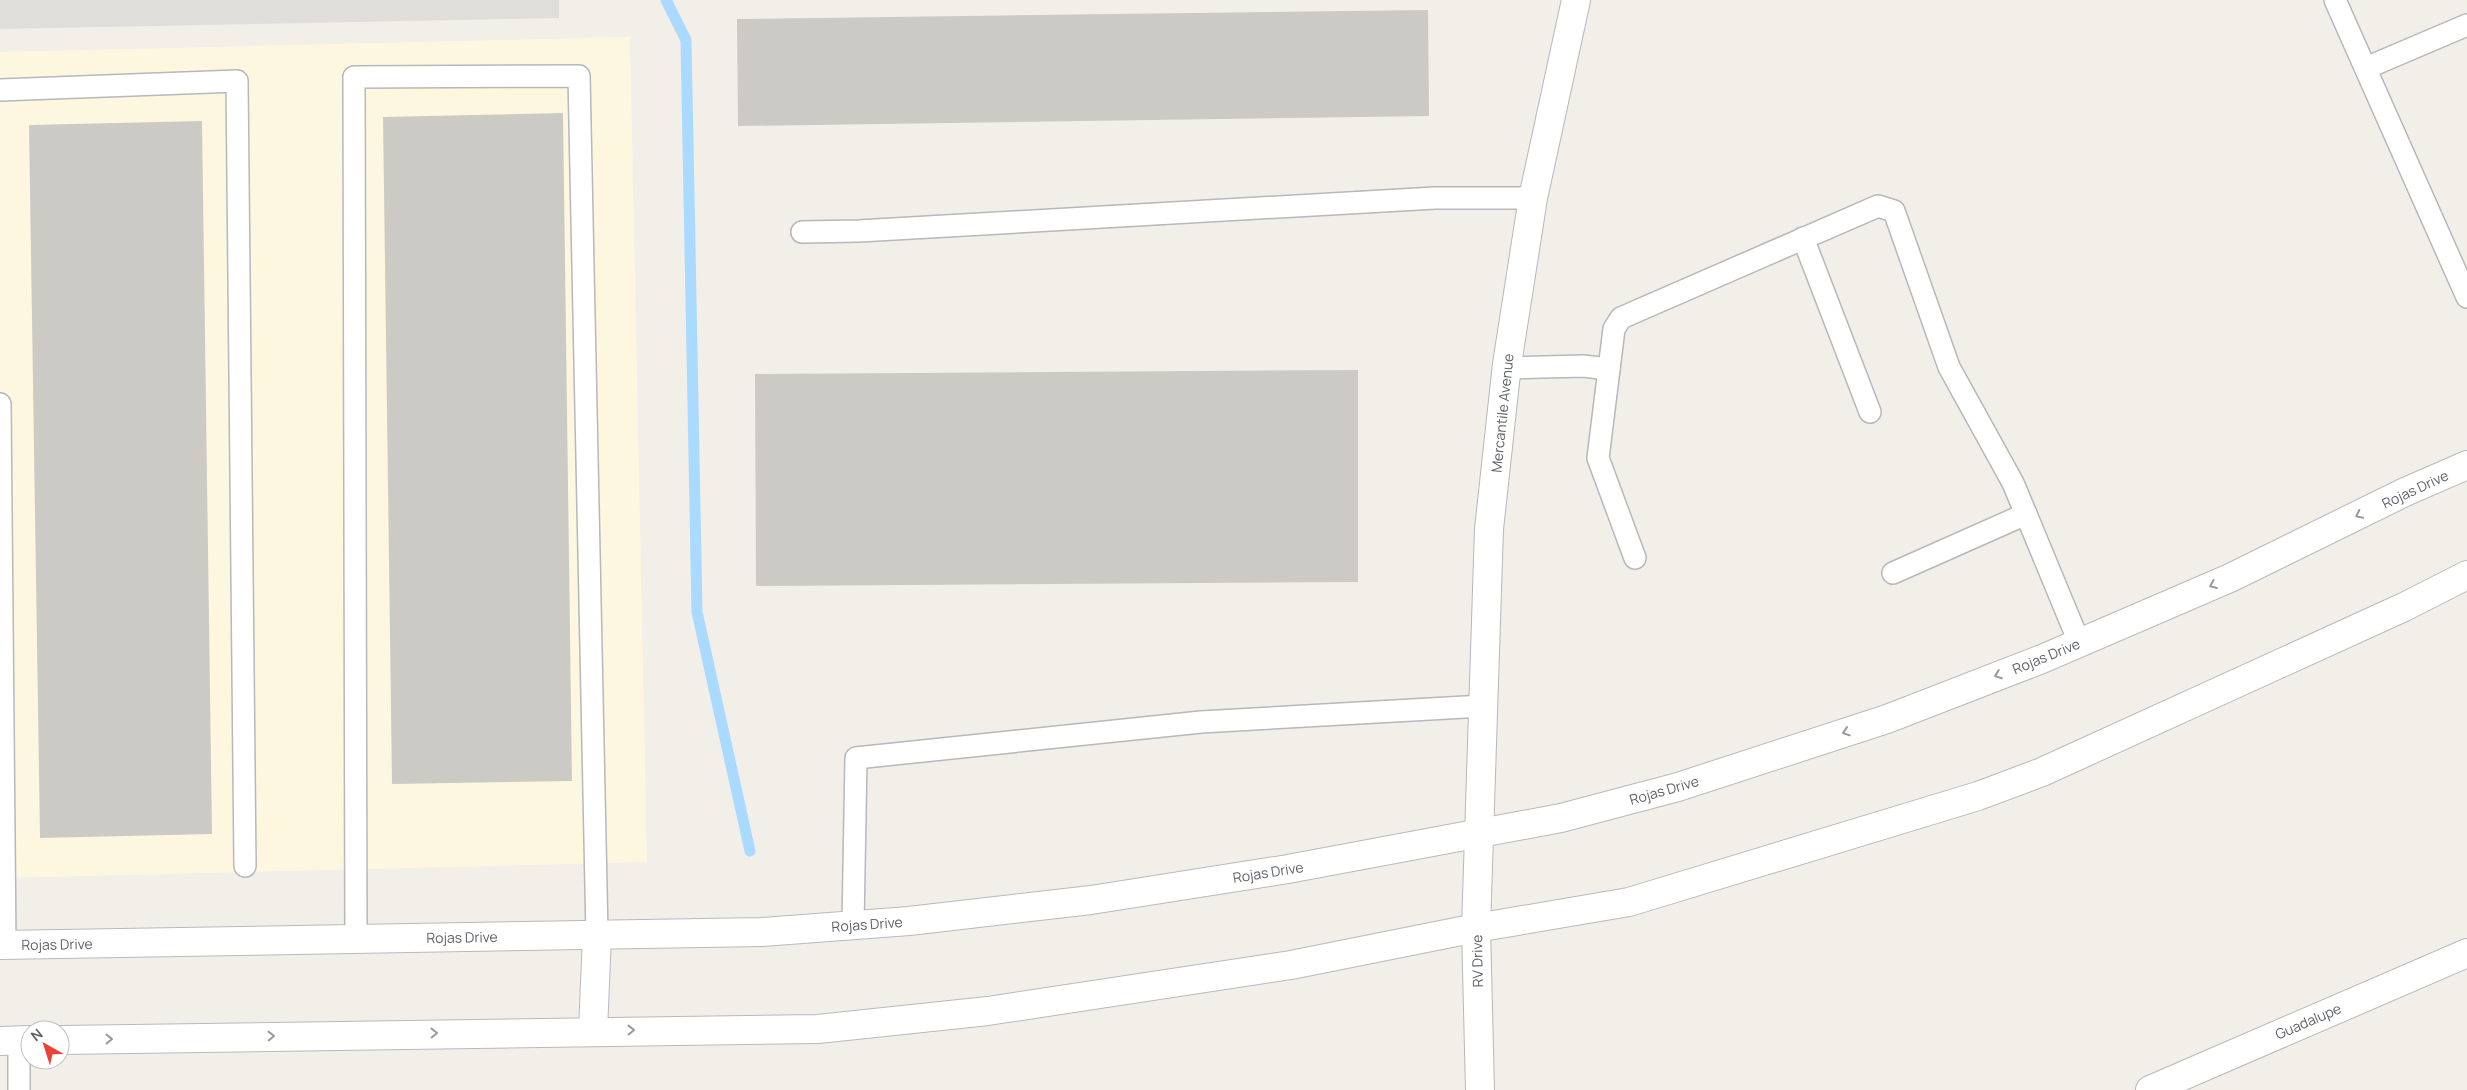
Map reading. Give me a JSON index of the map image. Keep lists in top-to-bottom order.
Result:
{
  "streets": {
    "main road": [
      "Mercantile Avenue",
      "Rojas Drive",
      "RV Drive",
      "Guadalupe"
    ]
  },
  "crossings": [
    ["Mercantile Avenue", "Rojas Drive"],
    ["Mercantile Avenue", "RV Drive"],
    ["Rojas Drive", "RV Drive"]
  ],
  "north": "top left"
}
